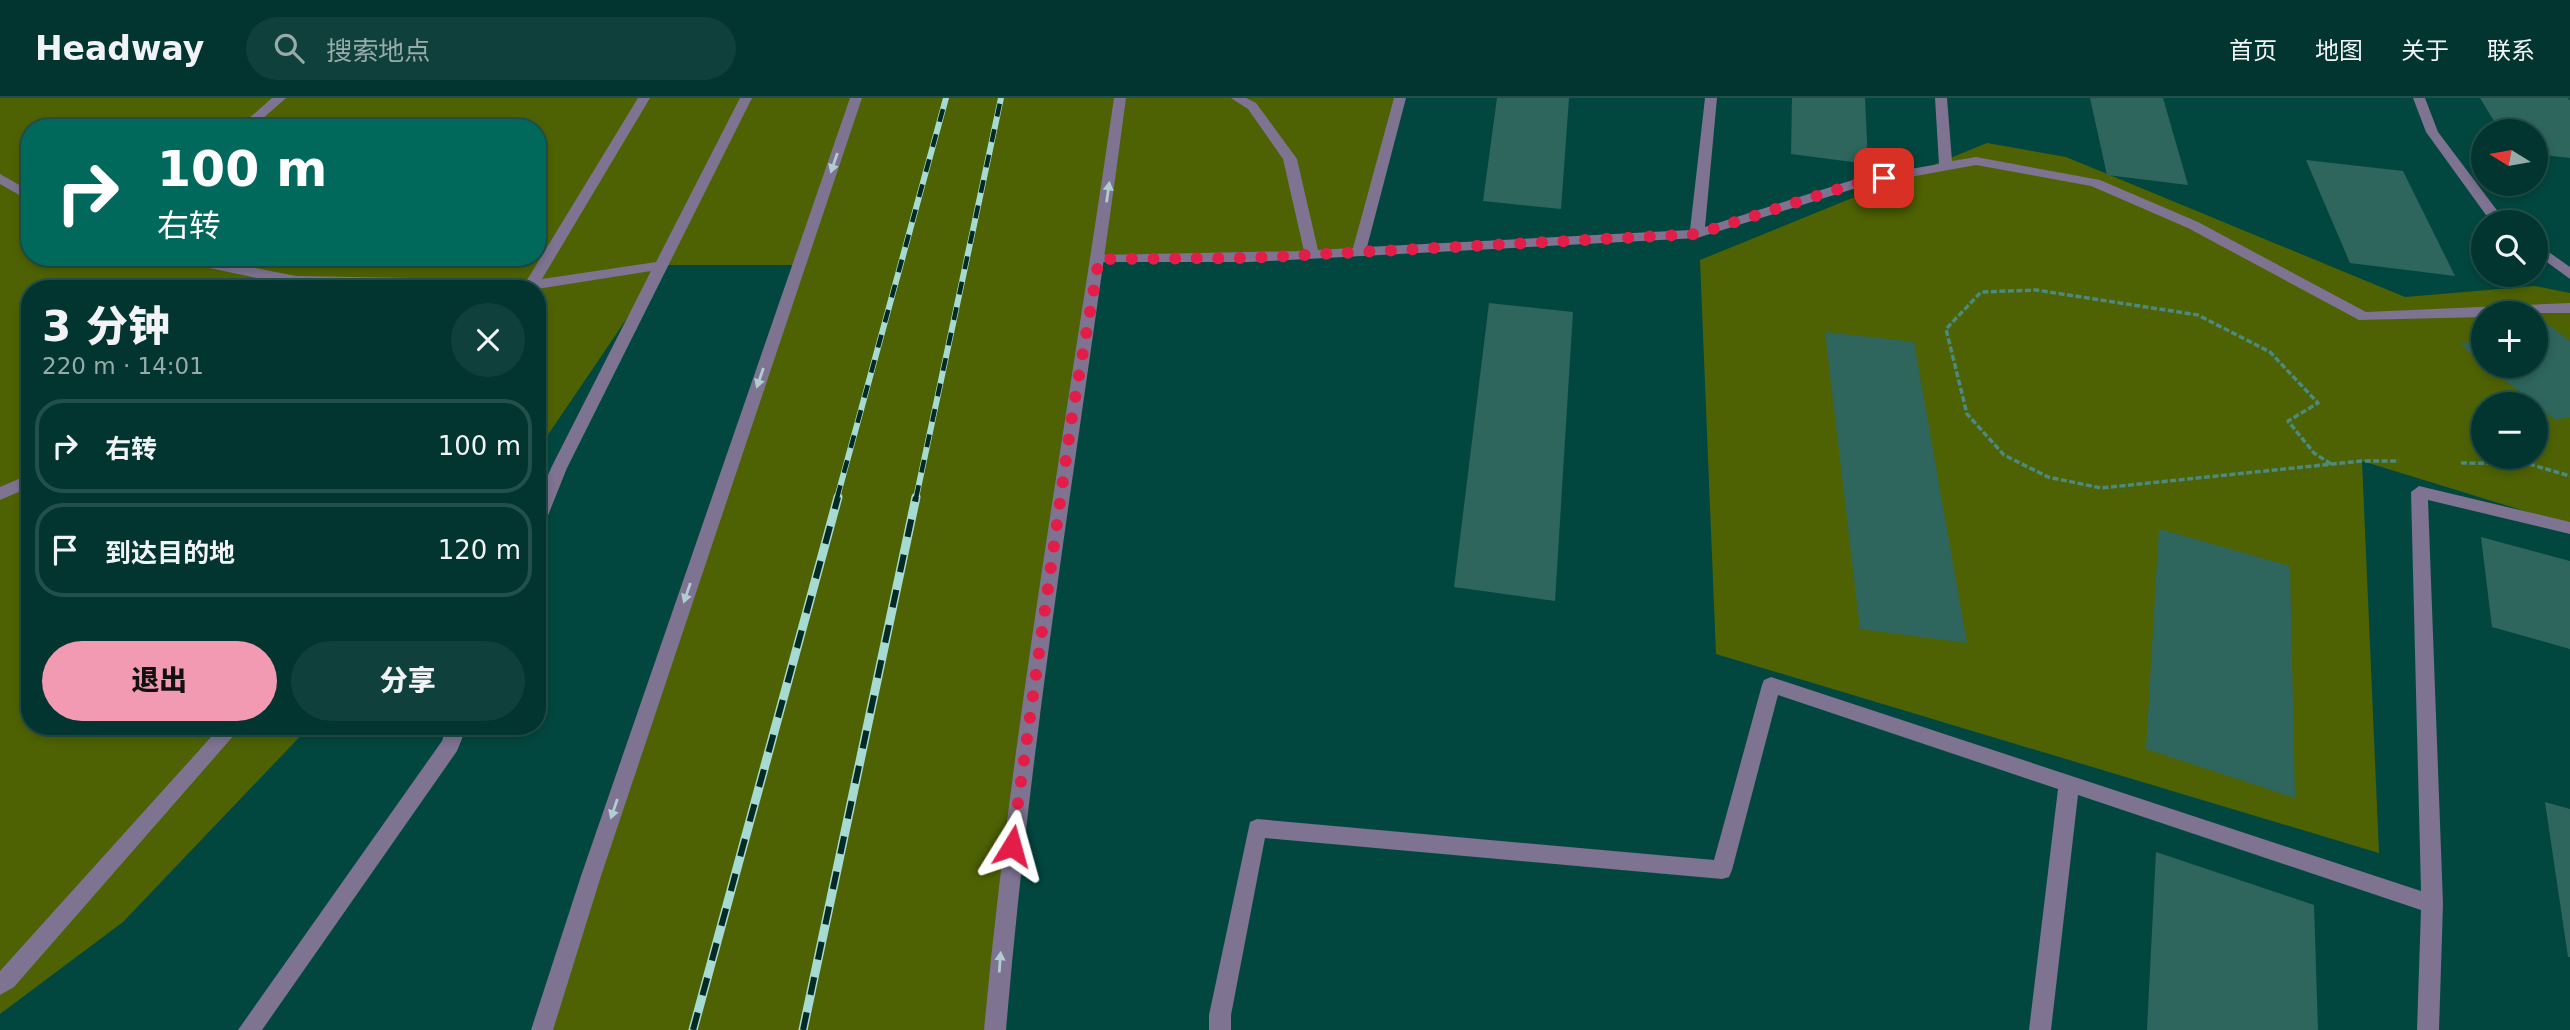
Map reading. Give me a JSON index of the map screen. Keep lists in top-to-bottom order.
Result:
{
  "north": "left",
  "page": {
    "header": "Headway",
    "search": "搜索地点",
    "nav": [
      "首页",
      "地图",
      "关于",
      "联系"
    ],
    "map_buttons": ["+", "−"],
    "turn": ["100 m", "右转"],
    "heading": ["3 分钟", "220 m · 14:01"],
    "list": [
      {
        "name": "右转",
        "value": "100 m"
      },
      {
        "name": "到达目的地",
        "value": "120 m"
      }
    ],
    "buttons": ["退出", "分享"]
  }
}
